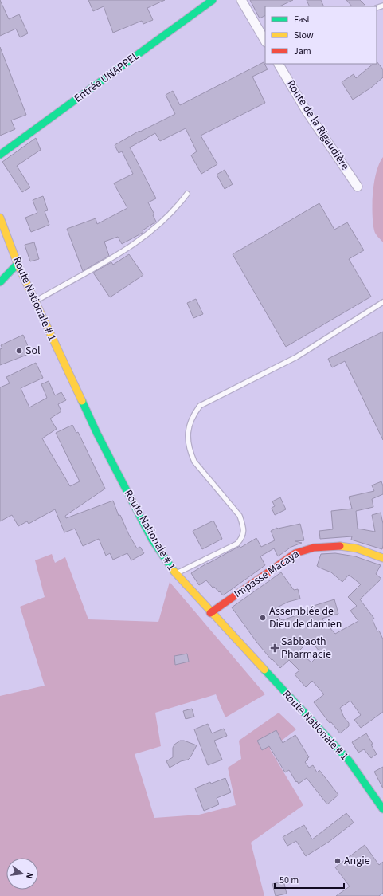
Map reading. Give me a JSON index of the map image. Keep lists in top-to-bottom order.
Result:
{
  "streets": {
    "main road": ["Entrée UNAPPEL", "Route Nationale # 1", "Impasse Macaya"],
    "street": ["Route de la Rigaudière"]
  },
  "crossings": [
    ["Route Nationale # 1", "Impasse Macaya"]
  ],
  "places": {
    "other": ["Sol", "Assemblée de Dieu de damien", "Angie"],
    "health": ["Sabbaoth Pharmacie"]
  },
  "legend": ["Fast", "Slow", "Jam"],
  "scale_bar": "50 m",
  "north": "right"
}
